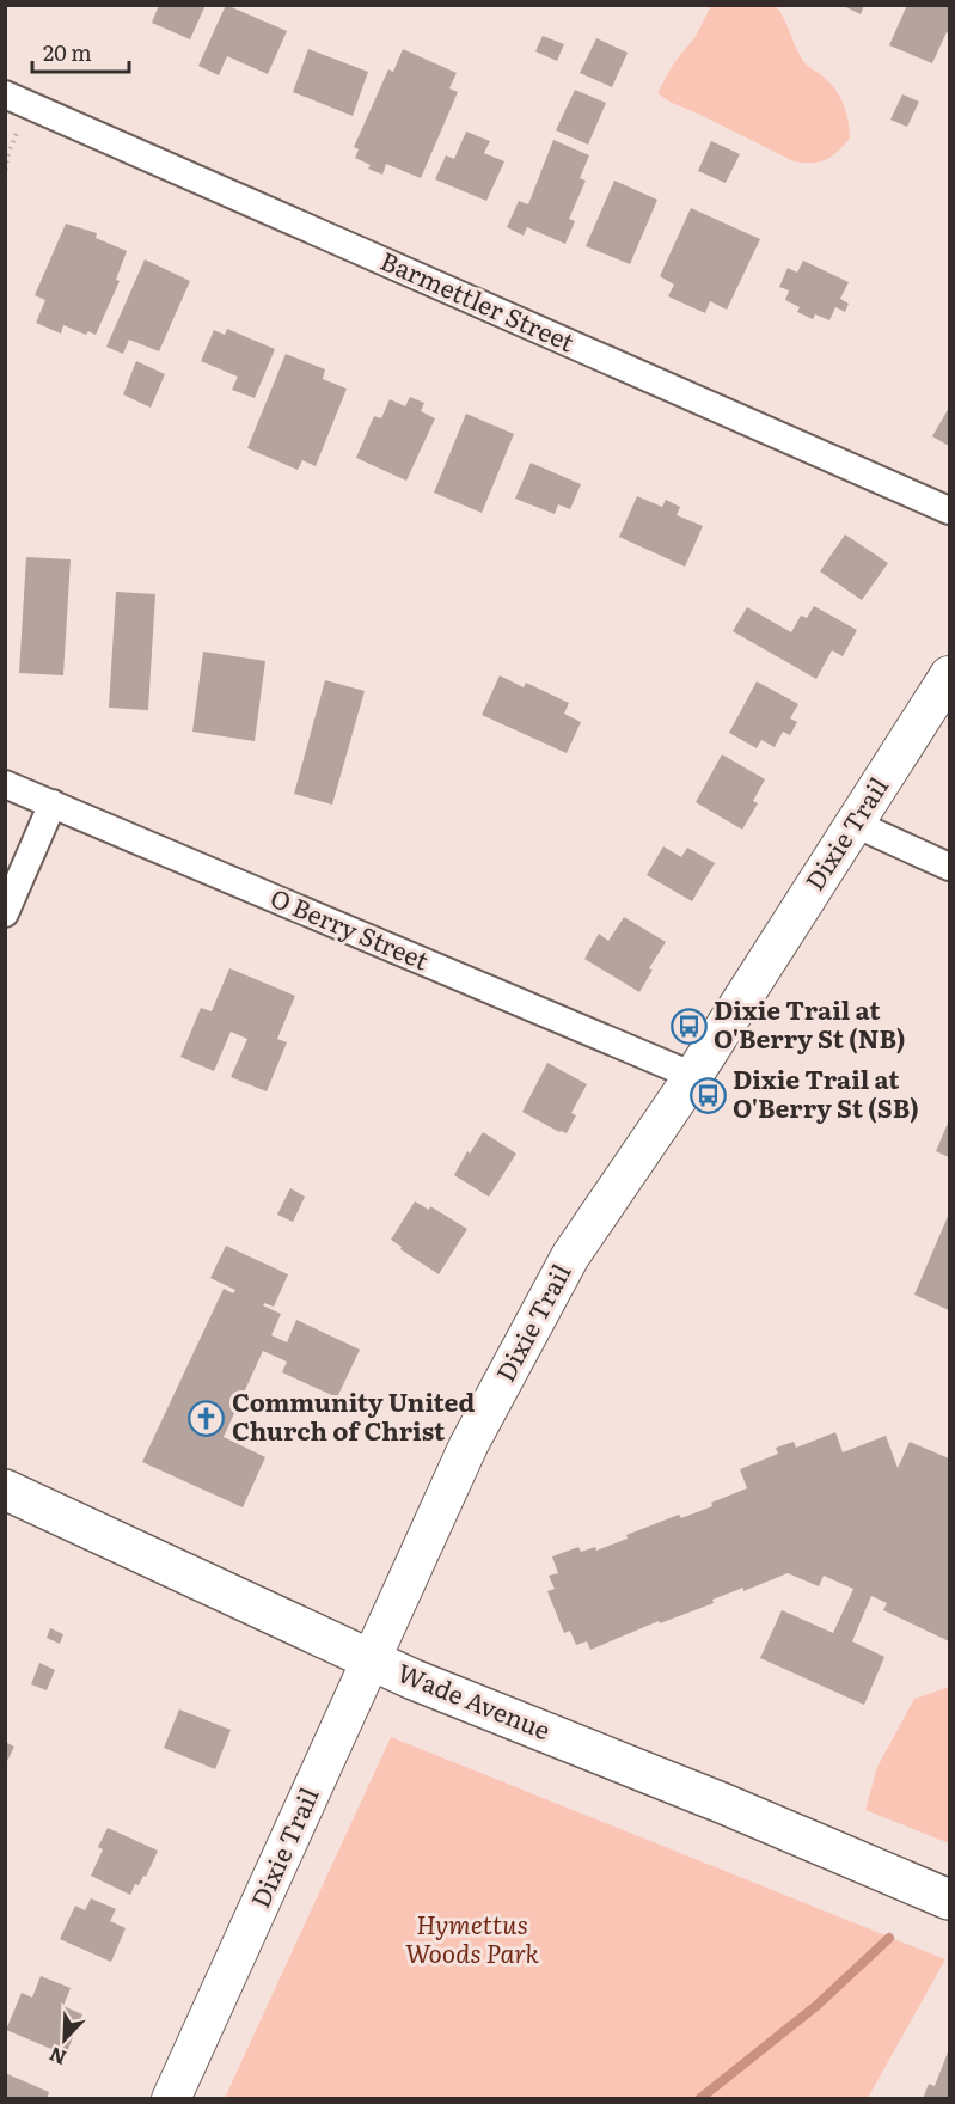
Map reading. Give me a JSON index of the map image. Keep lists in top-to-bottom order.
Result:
{
  "streets": {
    "main road": ["Dixie Trail", "Wade Avenue"],
    "street": ["Barmettler Street", "O Berry Street"]
  },
  "crossings": [
    ["Dixie Trail", "O Berry Street"],
    ["Dixie Trail", "Wade Avenue"]
  ],
  "parks": ["Hymettus Woods Park"],
  "places": {
    "bus stop": ["Dixie Trail at O'Berry St (NB)", "Dixie Trail at O'Berry St (SB)"],
    "church": ["Community United Church of Christ"]
  },
  "scale_bar": "20 m",
  "north": "bottom left"
}
